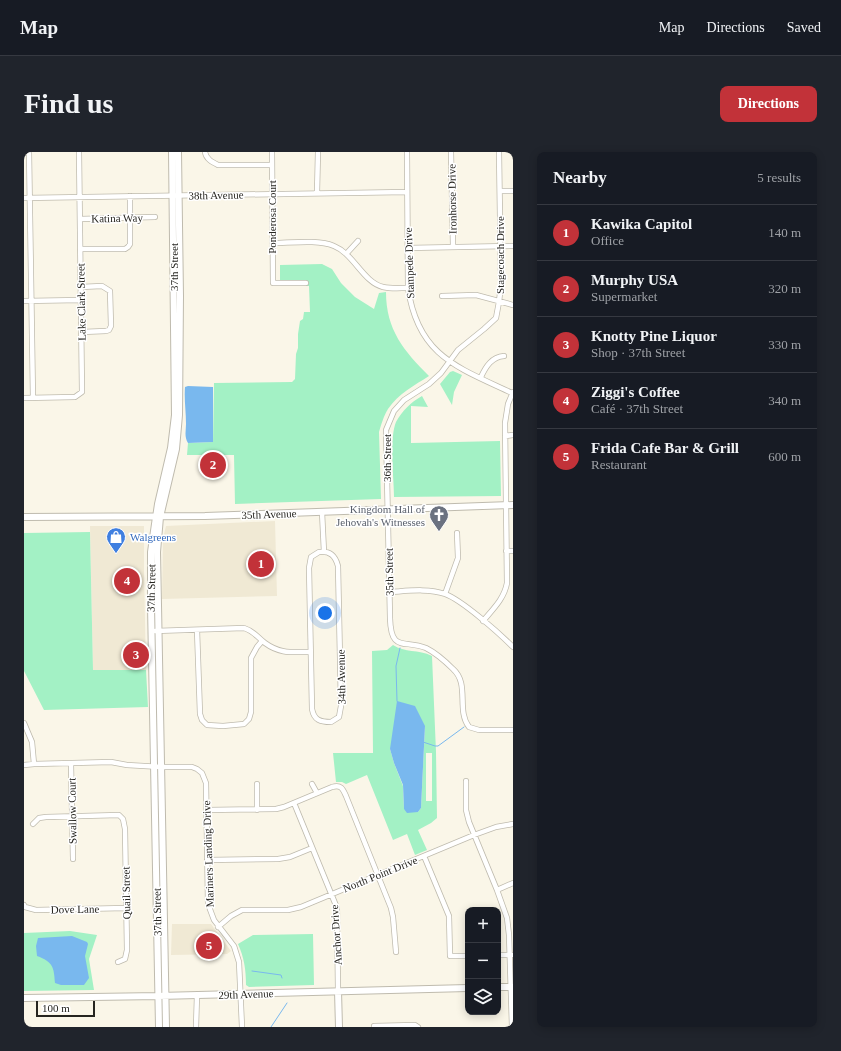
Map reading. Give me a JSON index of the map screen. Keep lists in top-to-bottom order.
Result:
{
  "streets": {
    "main road": [
      "37th Street",
      "35th Avenue",
      "Anchor Drive",
      "29th Avenue"
    ],
    "street": [
      "38th Avenue",
      "Ironhorse Drive",
      "Ponderosa Court",
      "Katina Way",
      "Stagecoach Drive",
      "Stampede Drive",
      "Lake Clark Street",
      "36th Street",
      "35th Street",
      "34th Avenue",
      "Swallow Court",
      "Mariners Landing Drive",
      "North Point Drive",
      "Quail Street",
      "Dove Lane"
    ]
  },
  "crossings": [
    ["38th Avenue", "Ponderosa Court"],
    ["38th Avenue", "Stampede Drive"],
    ["38th Avenue", "37th Street"],
    ["38th Avenue", "Lake Clark Street"],
    ["Katina Way", "Lake Clark Street"],
    ["Stagecoach Drive", "Stampede Drive"],
    ["Stagecoach Drive", "36th Street"],
    ["Stampede Drive", "36th Street"],
    ["37th Street", "35th Avenue"],
    ["37th Street", "Mariners Landing Drive"],
    ["37th Street", "29th Avenue"],
    ["36th Street", "35th Avenue"],
    ["36th Street", "35th Street"],
    ["35th Avenue", "35th Street"],
    ["Swallow Court", "Quail Street"],
    ["Mariners Landing Drive", "North Point Drive"],
    ["Mariners Landing Drive", "29th Avenue"],
    ["North Point Drive", "Anchor Drive"],
    ["Quail Street", "Dove Lane"],
    ["Anchor Drive", "29th Avenue"]
  ],
  "places": {
    "church": ["Kingdom Hall of Jehovah's Witnesses"],
    "shop": ["Walgreens"]
  },
  "scale_bar": "100 m",
  "page": {
    "header": "Map",
    "nav": ["Map", "Directions", "Saved"],
    "buttons": "Directions",
    "title": "Find us",
    "heading": ["Nearby", "5 results"],
    "list": [
      {
        "mark": "1",
        "name": "Kawika Capitol",
        "note": "Office",
        "value": "140 m"
      },
      {
        "mark": "2",
        "name": "Murphy USA",
        "note": "Supermarket",
        "value": "320 m"
      },
      {
        "mark": "3",
        "name": "Knotty Pine Liquor",
        "note": "Shop · 37th Street",
        "value": "330 m"
      },
      {
        "mark": "4",
        "name": "Ziggi's Coffee",
        "note": "Café · 37th Street",
        "value": "340 m"
      },
      {
        "mark": "5",
        "name": "Frida Cafe Bar & Grill",
        "note": "Restaurant",
        "value": "600 m"
      }
    ],
    "pins": [
      "2",
      "1",
      "4",
      "3",
      "5"
    ],
    "map_buttons": ["+", "−"],
    "scale": "100 m"
  }
}
